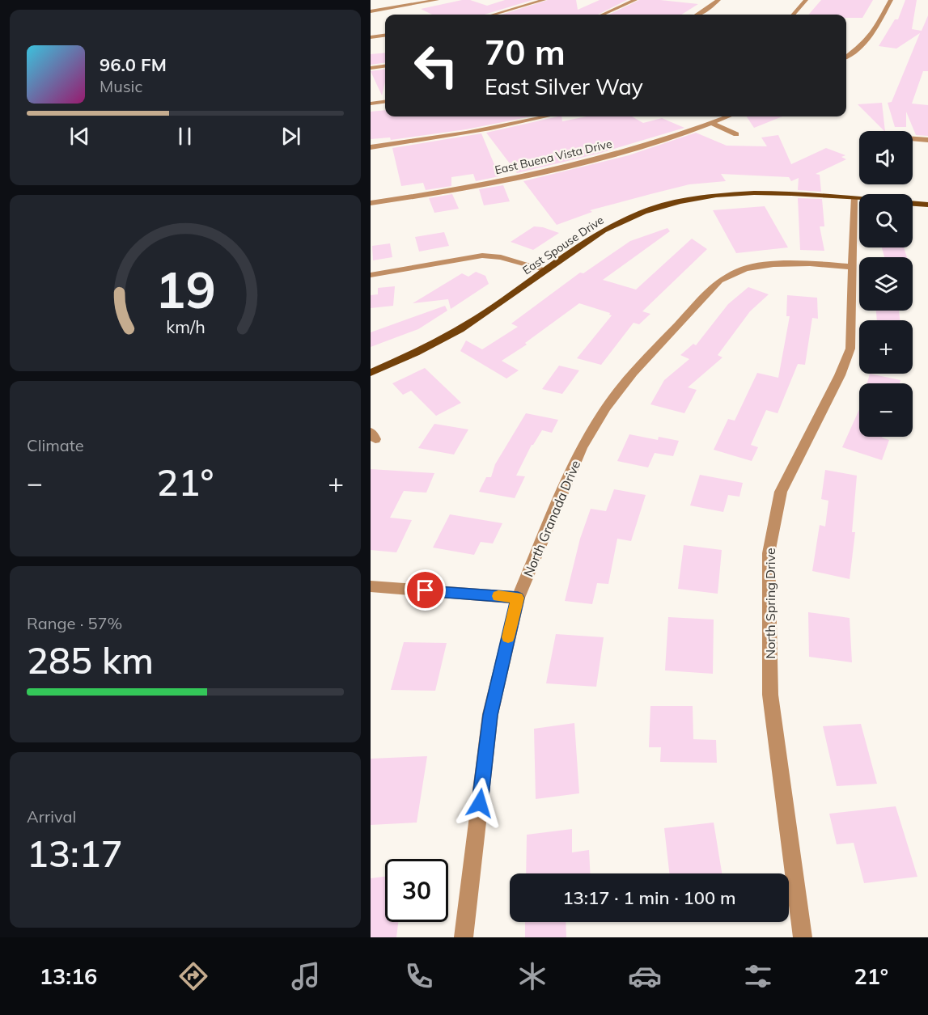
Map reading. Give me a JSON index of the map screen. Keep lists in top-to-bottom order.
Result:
{
  "streets": {
    "main road": ["East Spouse Drive"],
    "street": ["East Buena Vista Drive", "North Granada Drive", "North Spring Drive"]
  },
  "crossings": [
    ["East Spouse Drive", "North Spring Drive"],
    ["North Granada Drive", "North Spring Drive"]
  ],
  "page": {
    "turn": ["70 m", "East Silver Way"],
    "song": ["96.0 FM", "Music"],
    "map_buttons": ["+", "−"],
    "tile": [
      "Climate",
      ["Range · 57%", "285 km"],
      ["Arrival", "13:17"]
    ],
    "heat": ["−", "21°", "+"],
    "limit": "30",
    "trip": "13:17 · 1 min · 100 m",
    "tabs": ["13:16", "21°"],
    "gauge": ["19", "km/h"]
  }
}
